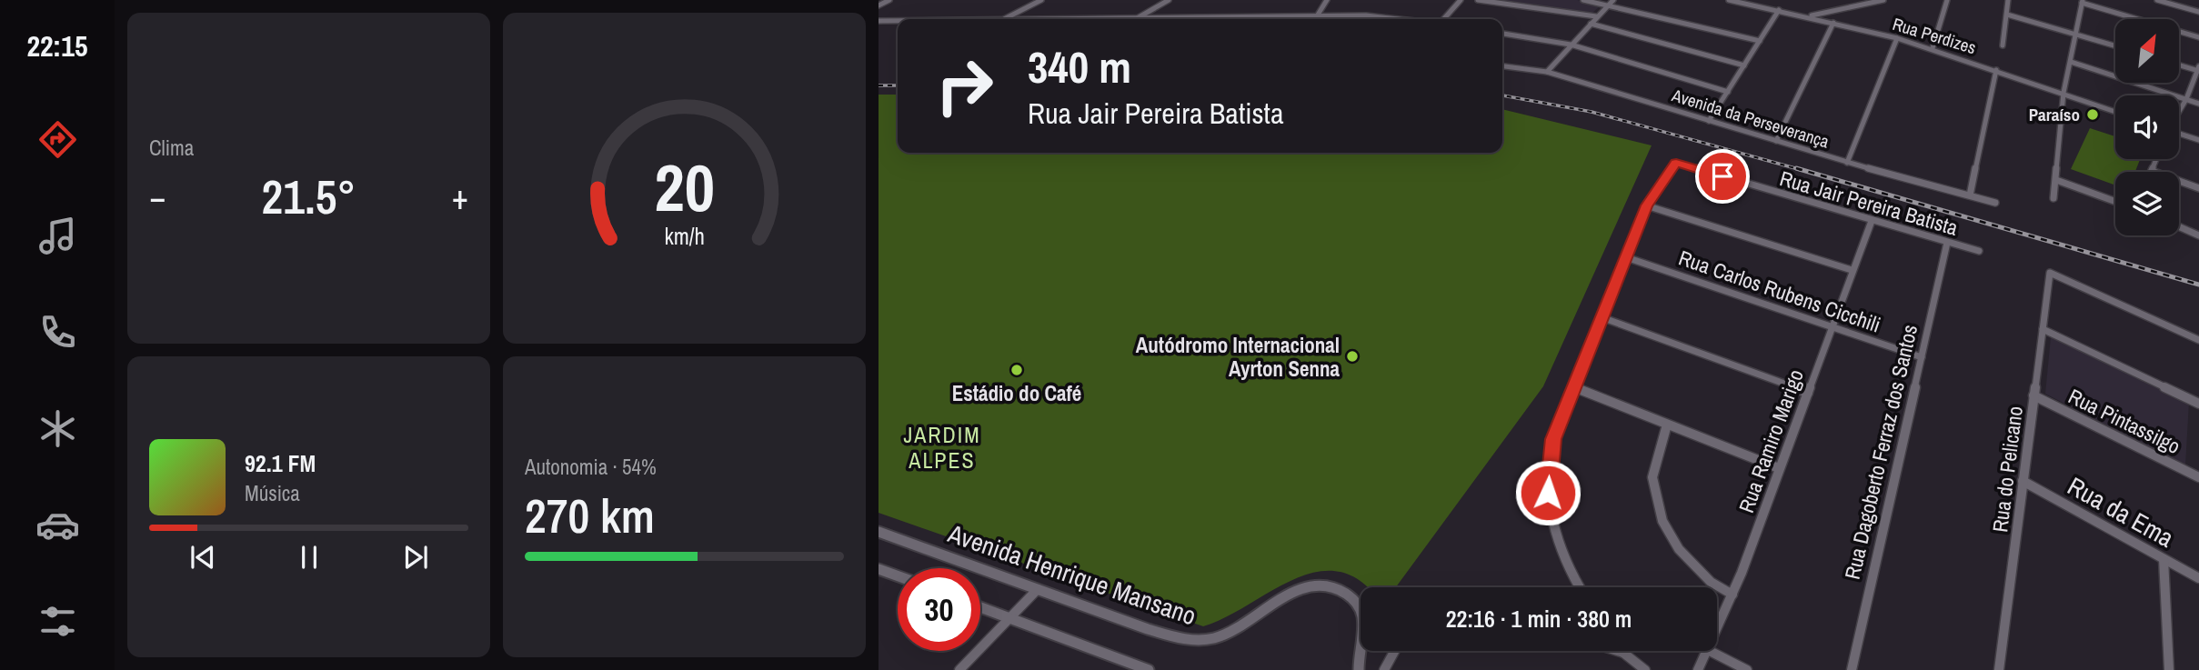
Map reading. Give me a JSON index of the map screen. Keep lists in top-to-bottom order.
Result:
{
  "streets": {
    "street": [
      "Rua Perdizes",
      "Avenida da Perseverança",
      "Rua Jair Pereira Batista",
      "Rua Carlos Rubens Cicchili",
      "Rua Pintassilgo",
      "Rua Ramiro Marigo",
      "Rua Dagoberto Ferraz dos Santos",
      "Rua do Pelicano",
      "Rua da Ema",
      "Avenida Henrique Mansano"
    ]
  },
  "crossings": [
    ["Rua Jair Pereira Batista", "Rua Ramiro Marigo"],
    ["Rua Jair Pereira Batista", "Rua Dagoberto Ferraz dos Santos"],
    ["Rua Carlos Rubens Cicchili", "Rua Ramiro Marigo"],
    ["Rua Carlos Rubens Cicchili", "Rua Dagoberto Ferraz dos Santos"],
    ["Rua Pintassilgo", "Rua do Pelicano"],
    ["Rua do Pelicano", "Rua da Ema"]
  ],
  "districts": ["JARDIM ALPES"],
  "places": ["Paraíso", "Autódromo Internacional Ayrton Senna", "Estádio do Café"],
  "north": "top right",
  "page": {
    "tabs": "22:15",
    "tile": [
      "Clima",
      ["Autonomia · 54%", "270 km"]
    ],
    "turn": ["340 m", "Rua Jair Pereira Batista"],
    "heat": ["−", "21.5°", "+"],
    "song": ["92.1 FM", "Música"],
    "limit": "30",
    "trip": "22:16 · 1 min · 380 m",
    "gauge": ["20", "km/h"]
  }
}
